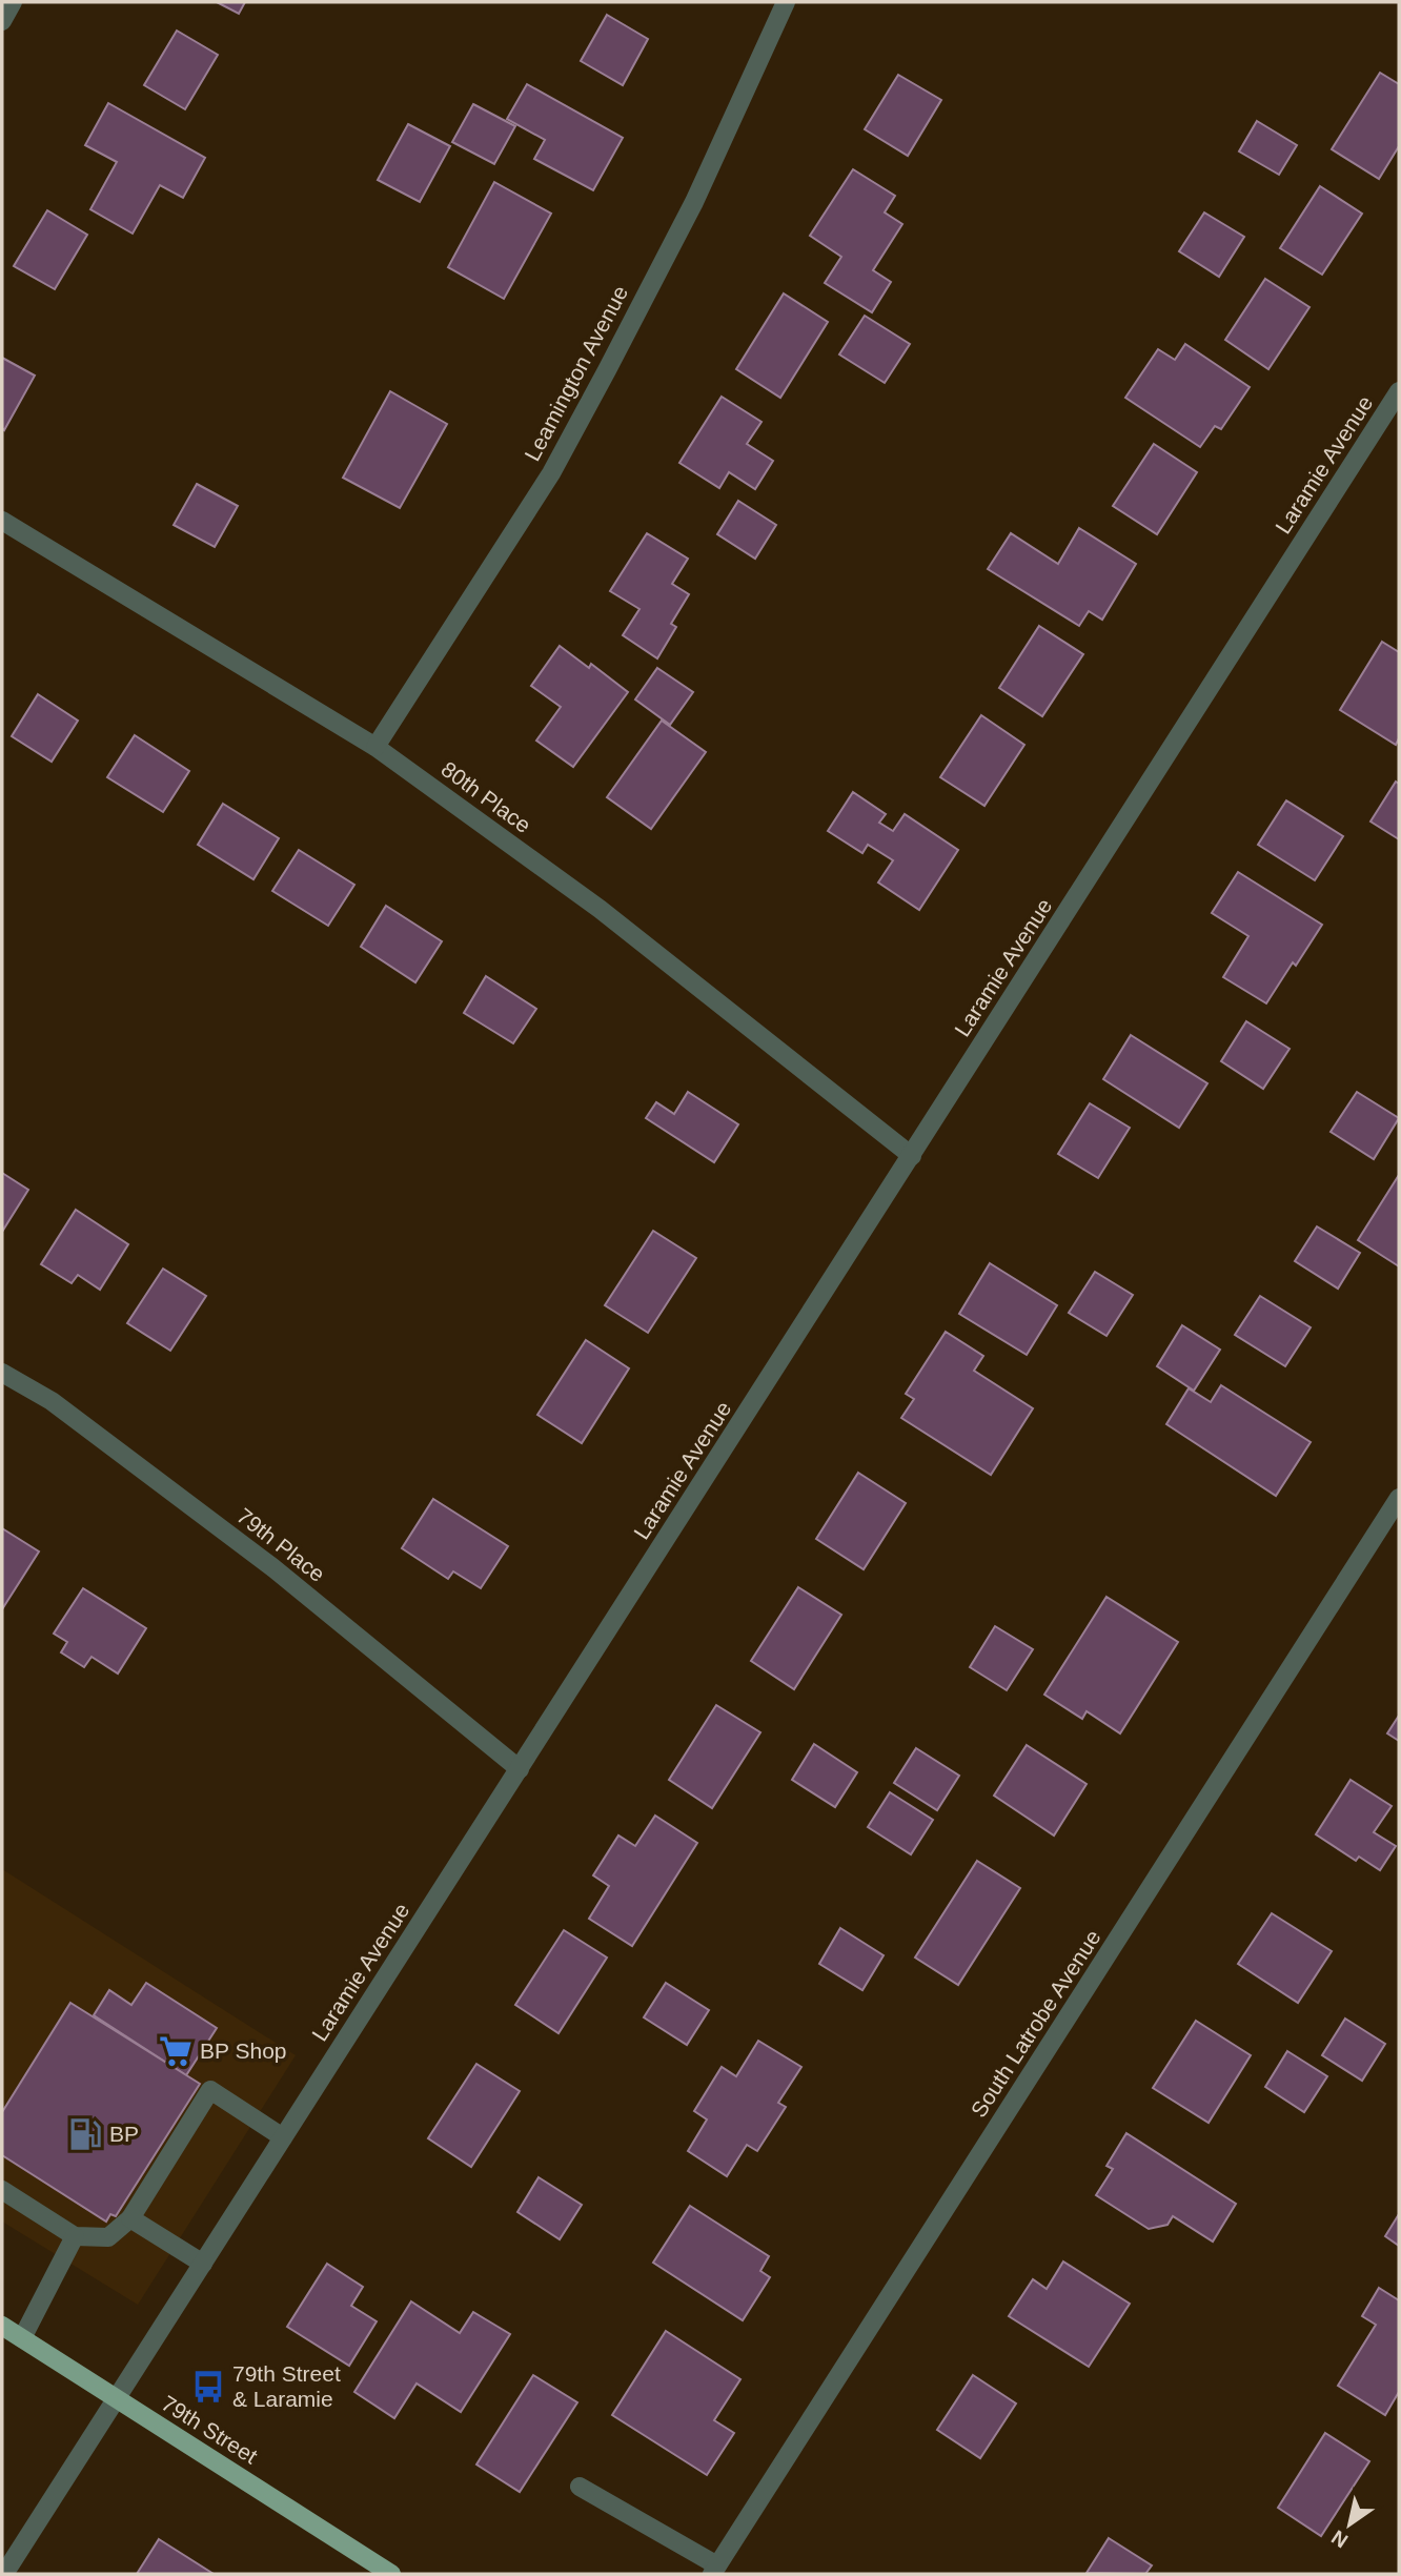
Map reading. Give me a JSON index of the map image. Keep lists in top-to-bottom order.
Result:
{
  "streets": {
    "main road": ["79th Street"],
    "street": [
      "Leamington Avenue",
      "Laramie Avenue",
      "80th Place",
      "79th Place",
      "South Latrobe Avenue"
    ]
  },
  "crossings": [
    ["Leamington Avenue", "80th Place"],
    ["Laramie Avenue", "80th Place"],
    ["Laramie Avenue", "79th Place"],
    ["Laramie Avenue", "79th Street"]
  ],
  "places": {
    "supermarket": ["BP Shop"],
    "fuel station": ["BP"],
    "bus stop": ["79th Street & Laramie"]
  },
  "north": "bottom left"
}
